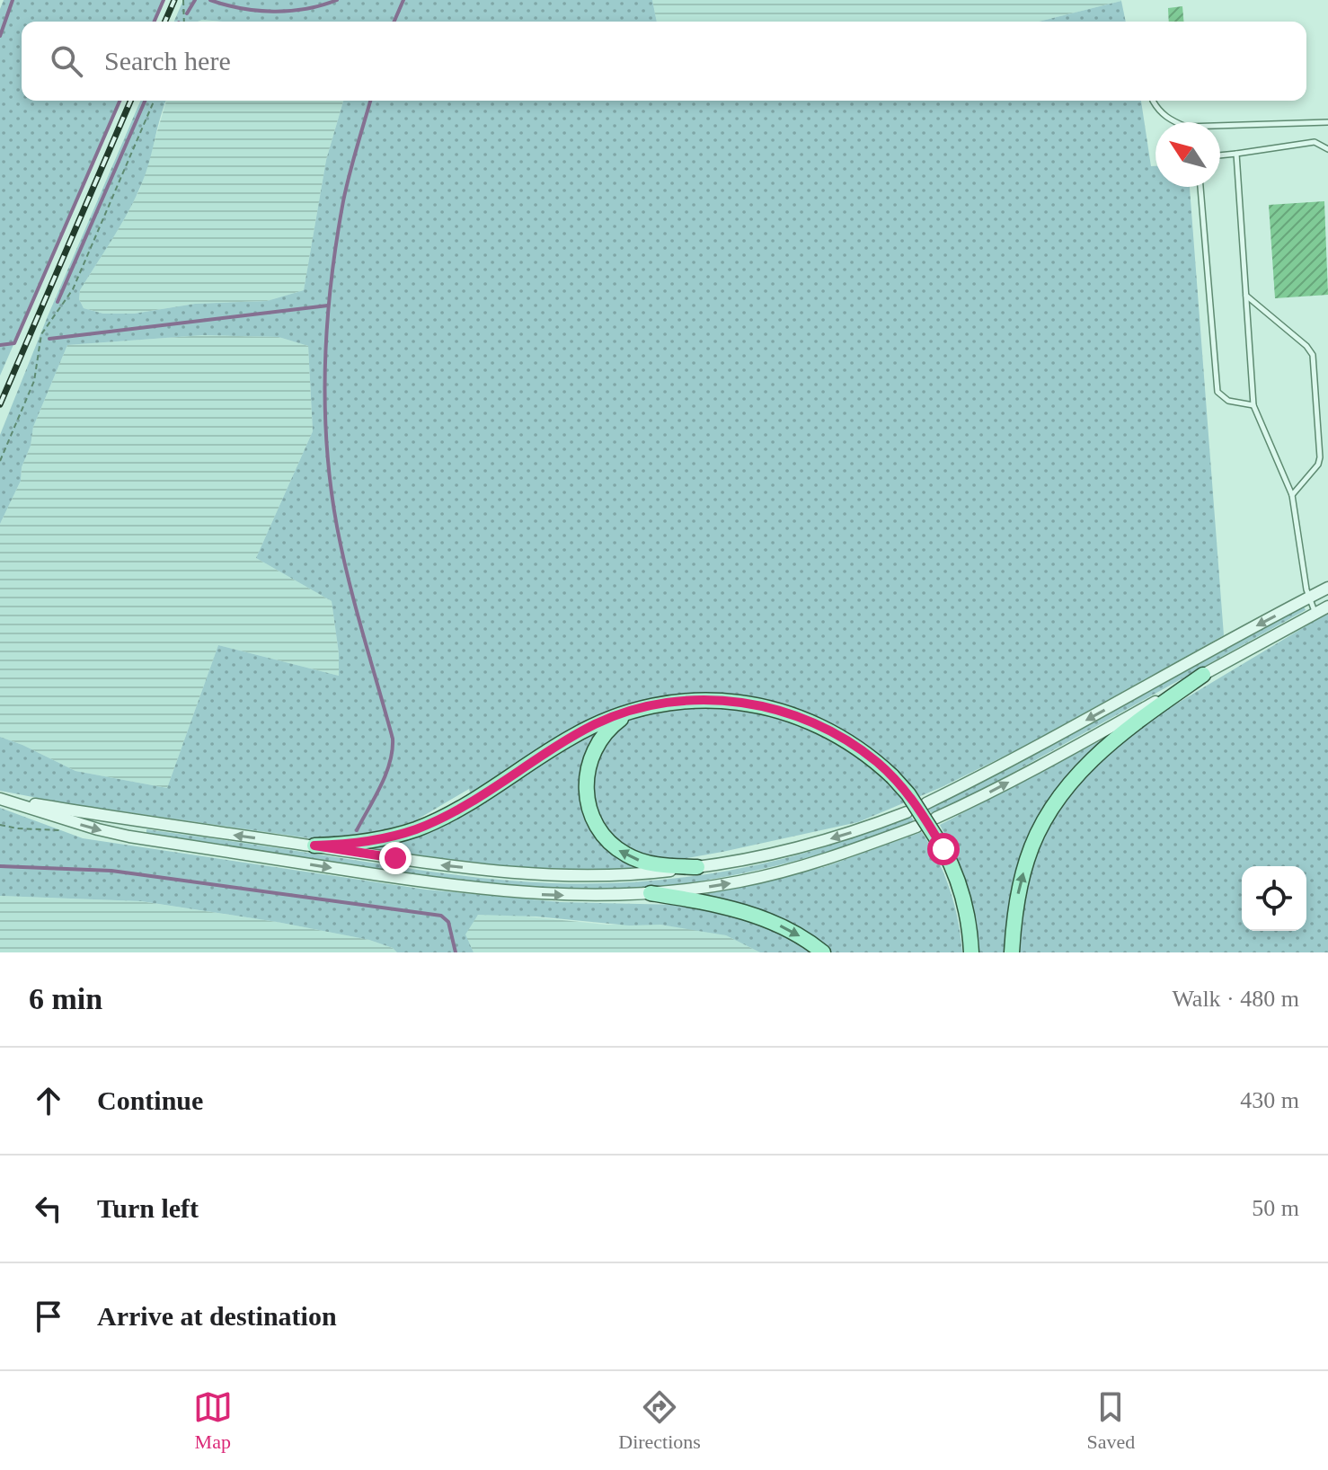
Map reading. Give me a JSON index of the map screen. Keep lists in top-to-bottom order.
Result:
{
  "north": "top left",
  "page": {
    "search": "Search here",
    "heading": ["6 min", "Walk · 480 m"],
    "list": [
      ["Continue", "430 m"],
      ["Turn left", "50 m"],
      "Arrive at destination"
    ],
    "nav": ["Map", "Directions", "Saved"]
  }
}
